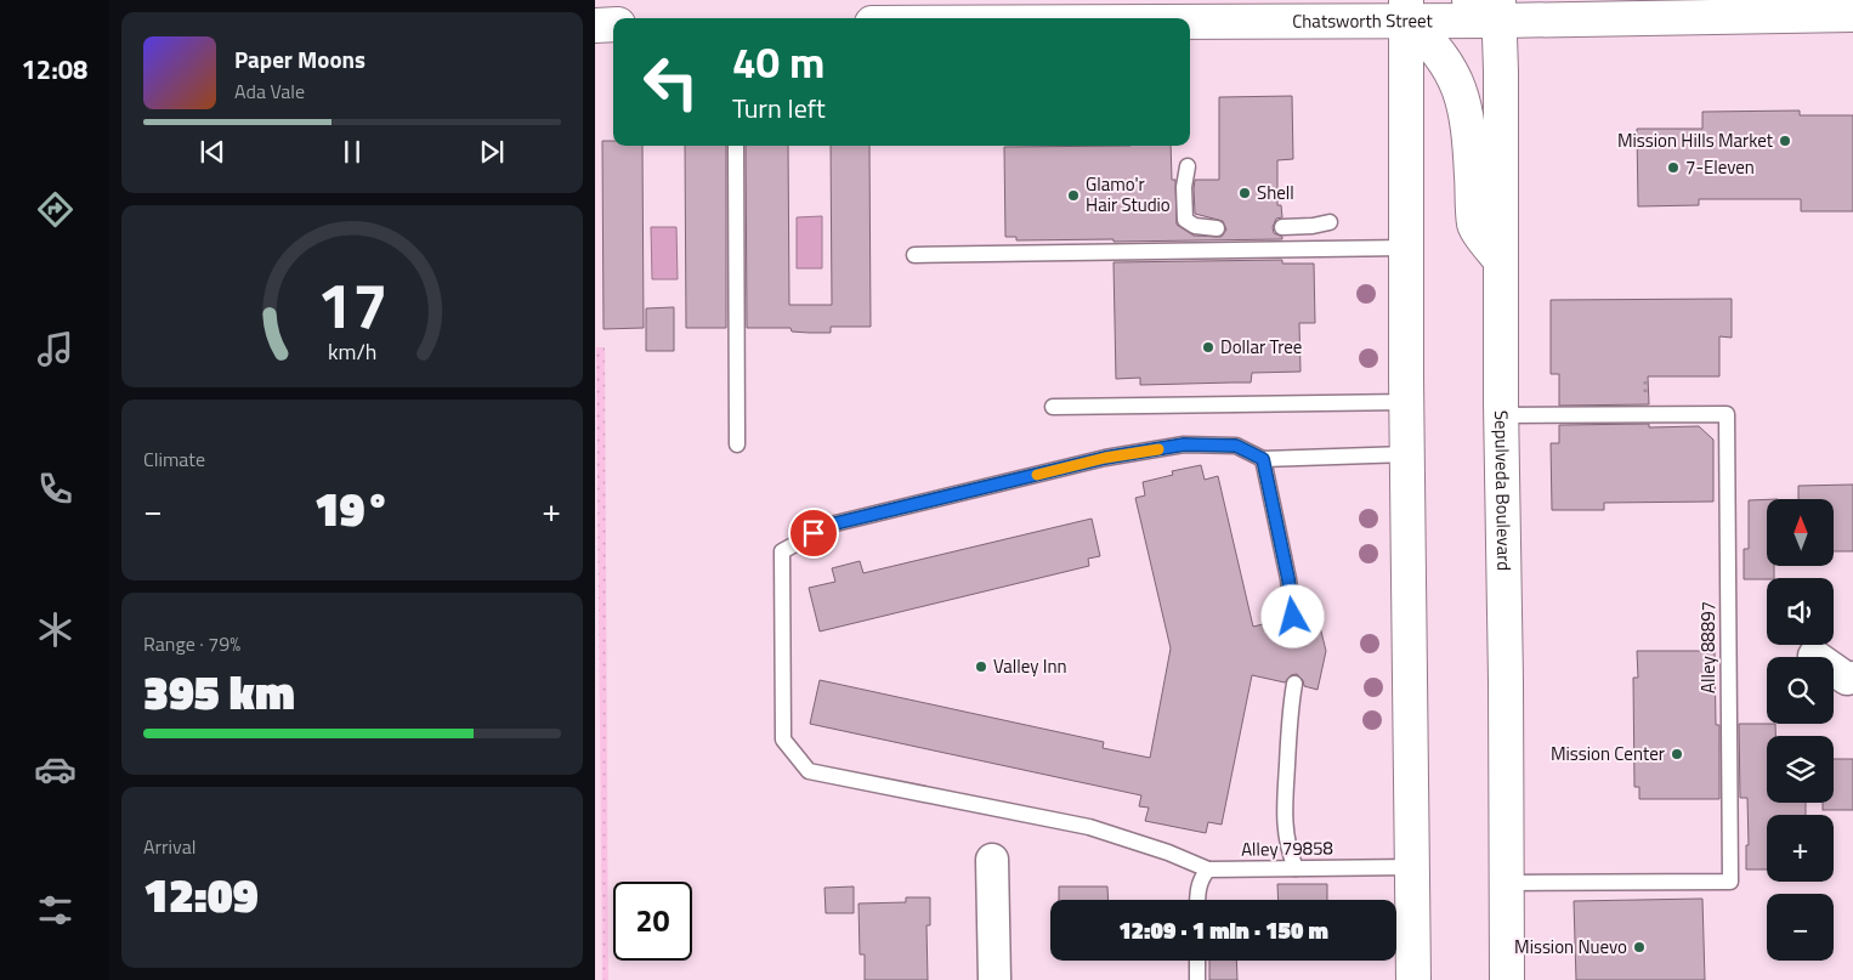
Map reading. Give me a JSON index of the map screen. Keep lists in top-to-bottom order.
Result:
{
  "streets": {
    "main road": ["Chatsworth Street", "Sepulveda Boulevard"],
    "lane": ["Alley 88897", "Alley 79858"]
  },
  "crossings": [
    ["Chatsworth Street", "Sepulveda Boulevard"],
    ["Sepulveda Boulevard", "Alley 88897"]
  ],
  "places": [
    "Mission Hills Market",
    "7-Eleven",
    "Shell",
    "Glamo'r Hair Studio",
    "Dollar Tree",
    "Valley Inn",
    "Mission Center",
    "Mission Nuevo"
  ],
  "north": "top",
  "page": {
    "tabs": "12:08",
    "turn": ["40 m", "Turn left"],
    "song": ["Paper Moons", "Ada Vale"],
    "tile": [
      "Climate",
      ["Range · 79%", "395 km"],
      ["Arrival", "12:09"]
    ],
    "heat": ["−", "19°", "+"],
    "map_buttons": ["+", "−"],
    "limit": "20",
    "trip": "12:09 · 1 min · 150 m",
    "gauge": ["17", "km/h"]
  }
}
